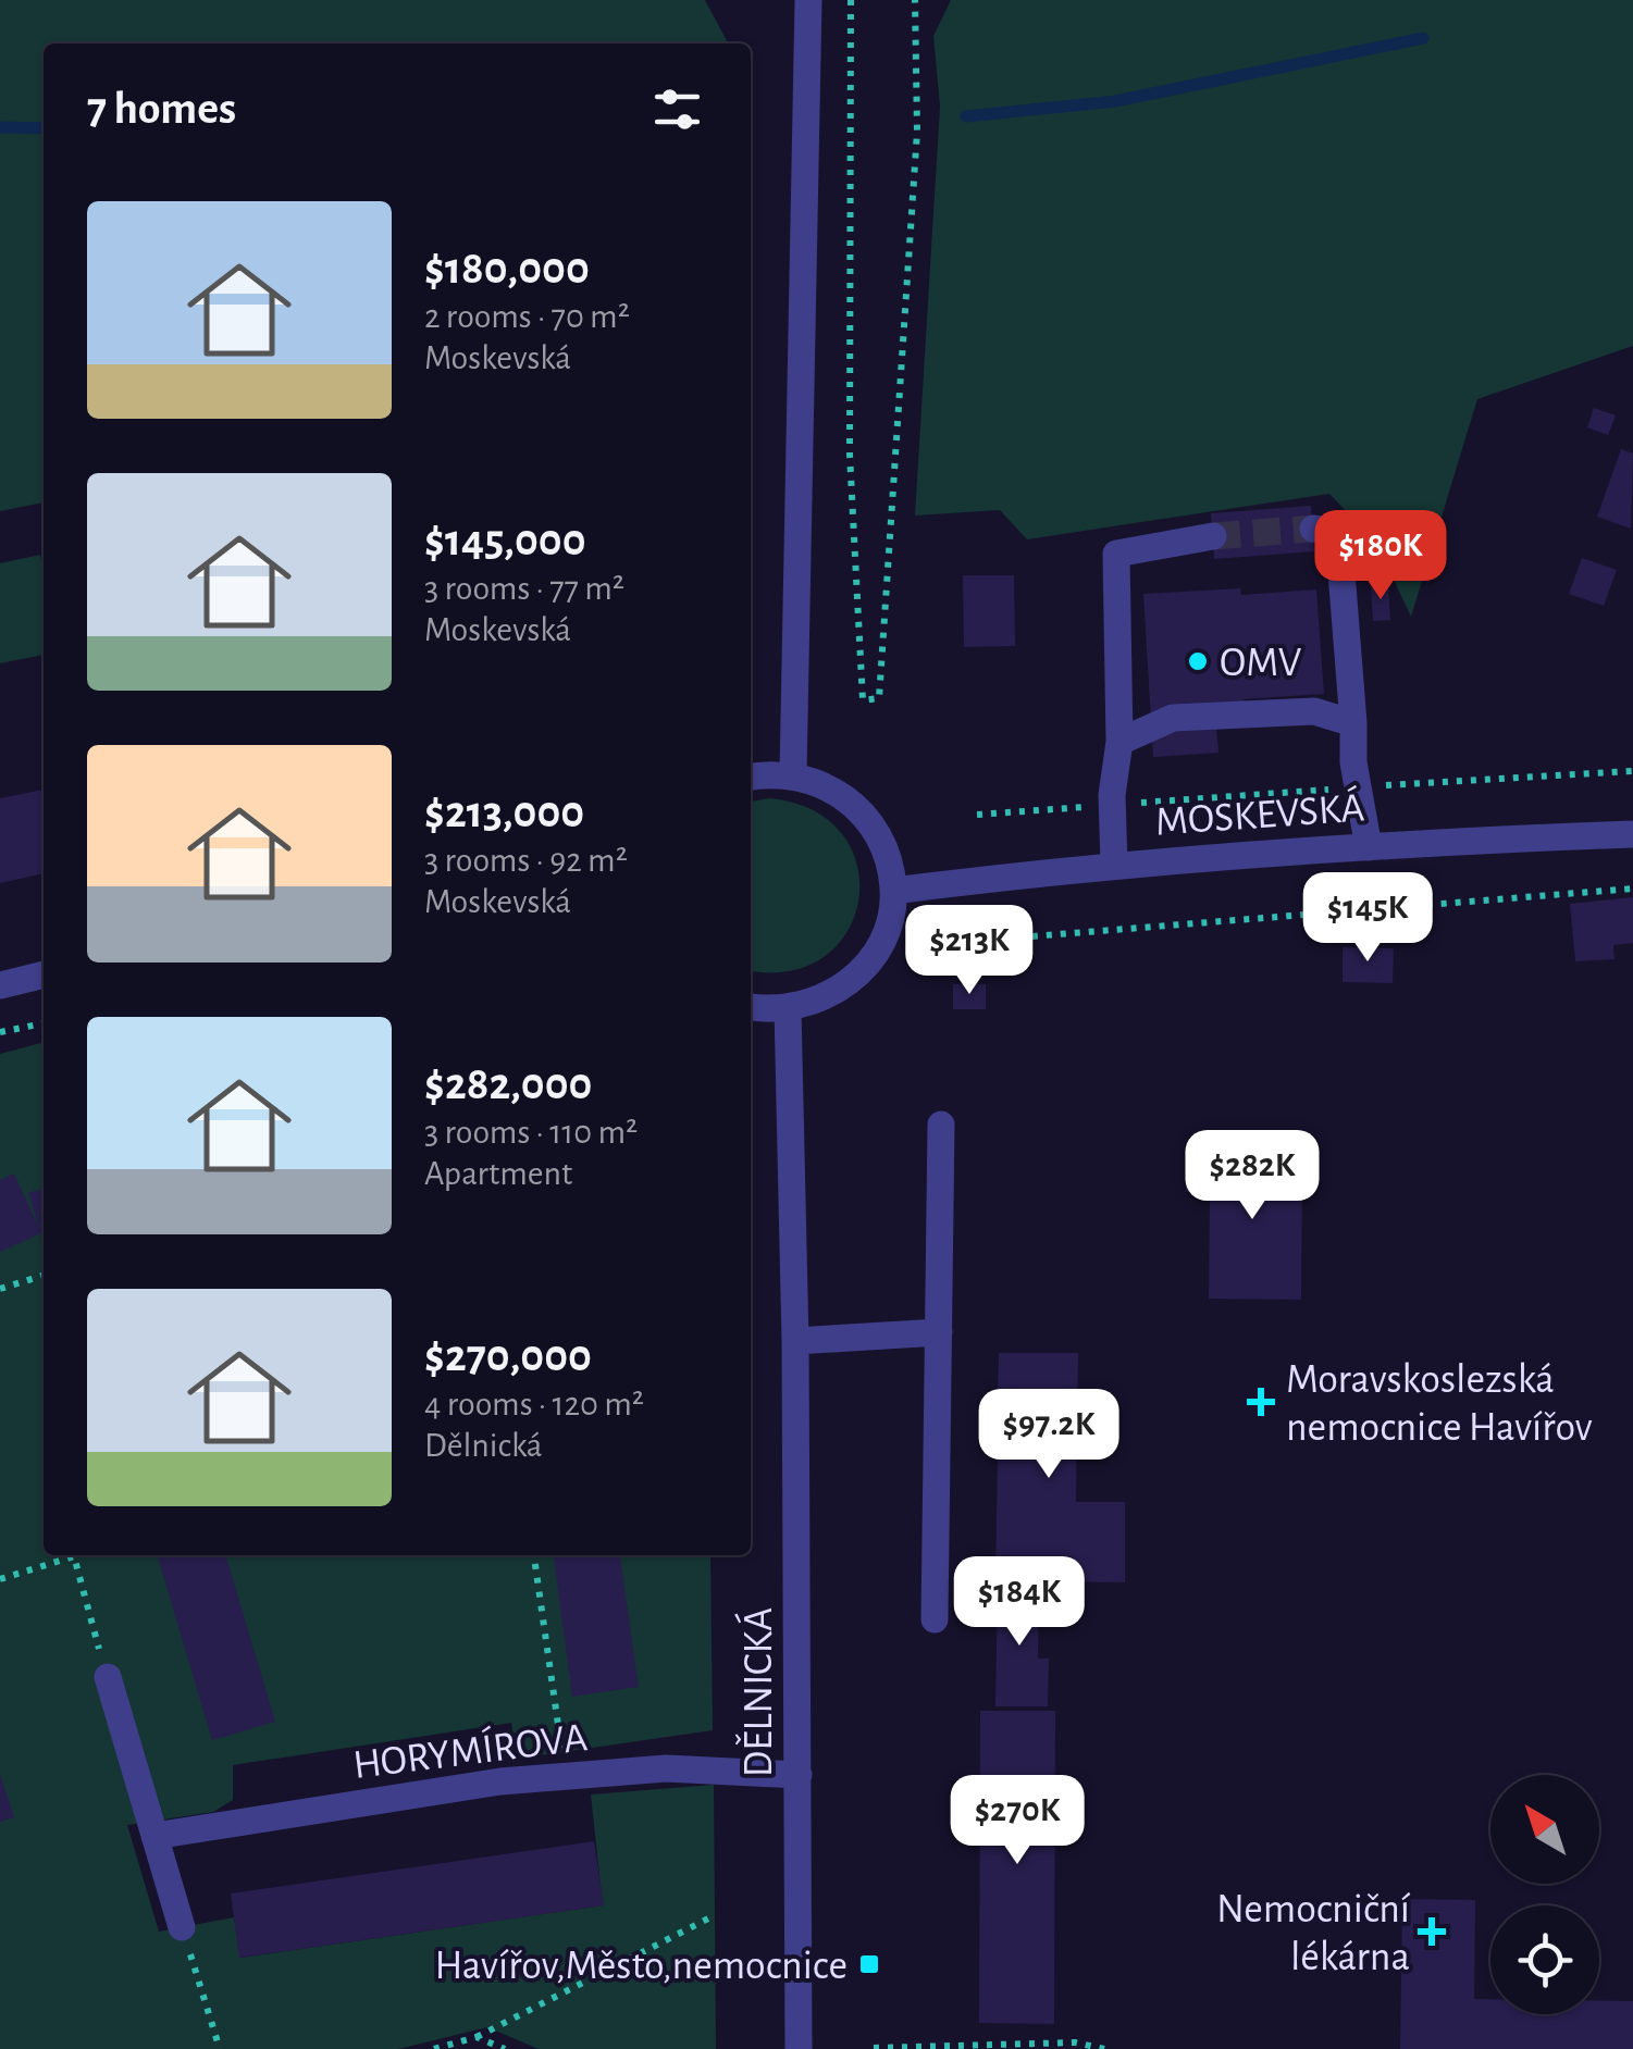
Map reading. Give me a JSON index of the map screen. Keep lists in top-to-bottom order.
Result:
{
  "streets": {
    "street": ["MOSKEVSKÁ", "DĚLNICKÁ", "HORYMÍROVA"]
  },
  "crossings": [
    ["DĚLNICKÁ", "HORYMÍROVA"]
  ],
  "places": {
    "other": ["OMV"],
    "health": ["Moravskoslezská nemocnice Havířov", "Nemocniční lékárna"],
    "transit": ["Havířov,Město,nemocnice"]
  },
  "north": "top left",
  "page": {
    "heading": "7 homes",
    "list": [
      {
        "name": "$180,000",
        "note": "2 rooms · 70 m² · Moskevská"
      },
      {
        "name": "$145,000",
        "note": "3 rooms · 77 m² · Moskevská"
      },
      {
        "name": "$213,000",
        "note": "3 rooms · 92 m² · Moskevská"
      },
      {
        "name": "$282,000",
        "note": "3 rooms · 110 m² · Apartment"
      },
      {
        "name": "$270,000",
        "note": "4 rooms · 120 m² · Dělnická"
      }
    ],
    "price": [
      "$180K",
      "$145K",
      "$213K",
      "$282K",
      "$97.2K",
      "$184K",
      "$270K"
    ]
  }
}
